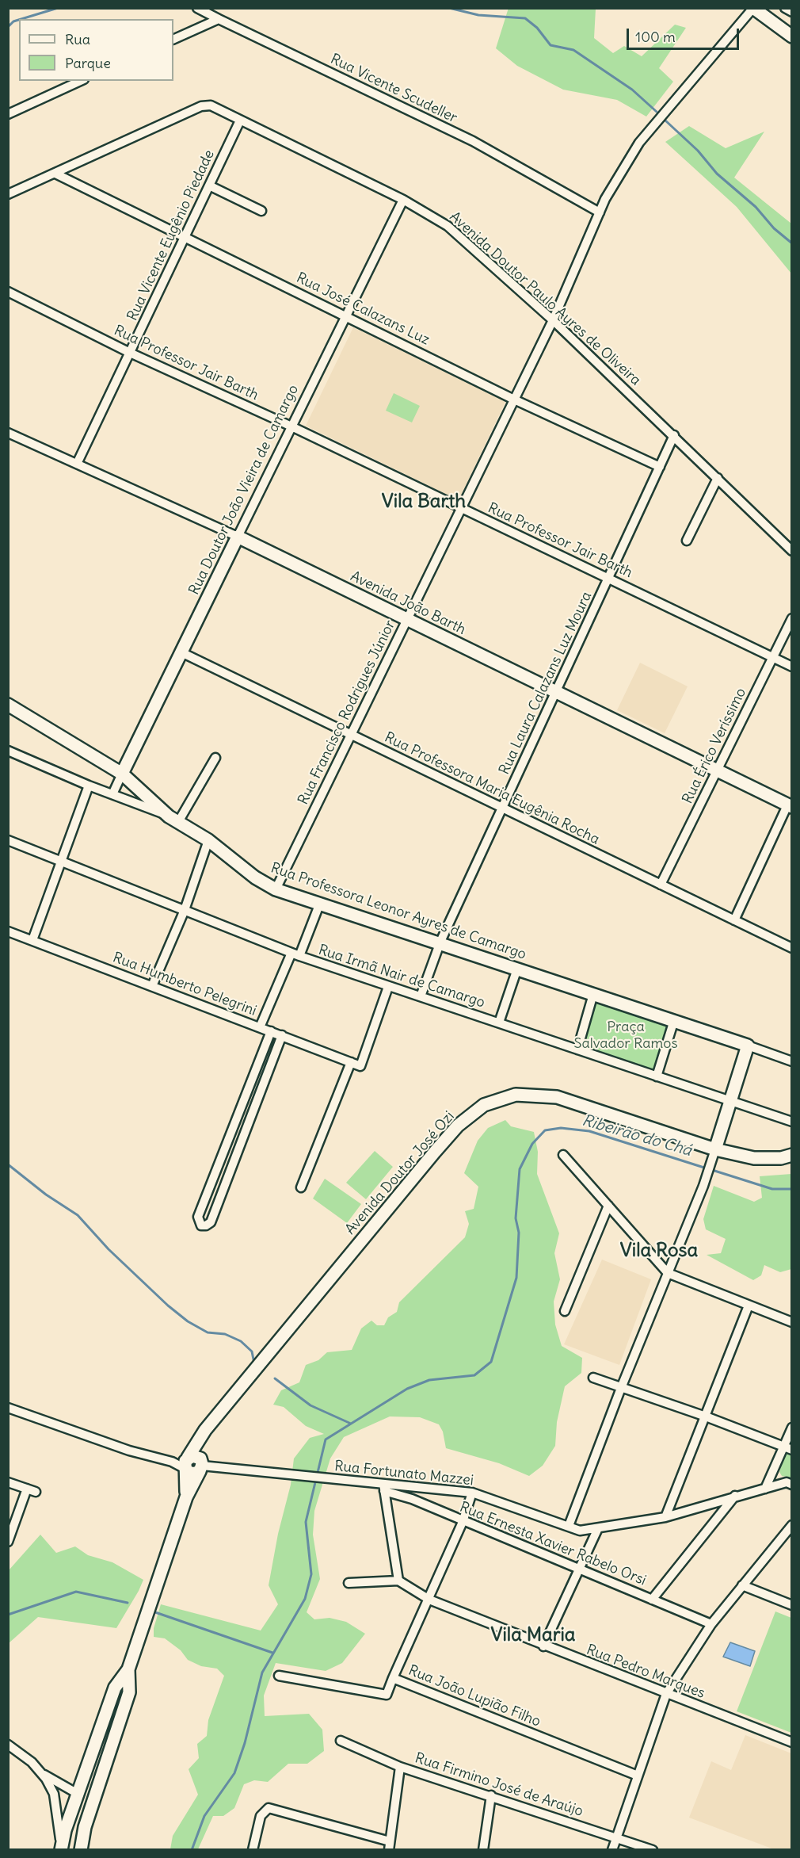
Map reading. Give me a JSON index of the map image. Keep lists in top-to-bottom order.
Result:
{
  "streets": {
    "main road": [
      "Rua Doutor João Vieira de Camargo",
      "Avenida João Barth",
      "Rua Professora Leonor Ayres de Camargo",
      "Avenida Doutor José Ozi"
    ],
    "street": [
      "Rua Vicente Scudeller",
      "Rua Vicente Eugênio Piedade",
      "Avenida Doutor Paulo Ayres de Oliveira",
      "Rua José Calazans Luz",
      "Rua Professor Jair Barth",
      "Rua Laura Calazans Luz Moura",
      "Rua Francisco Rodrigues Júnior",
      "Rua Érico Veríssimo",
      "Rua Professora Maria Eugênia Rocha",
      "Rua Irmã Nair de Camargo",
      "Rua Humberto Pelegrini",
      "Rua Fortunato Mazzei",
      "Rua Ernesta Xavier Rabelo Orsi",
      "Rua Pedro Marques",
      "Rua João Lupião Filho",
      "Rua Firmino José de Araújo"
    ]
  },
  "crossings": [
    ["Rua Vicente Scudeller", "Rua Francisco Rodrigues Júnior"],
    ["Rua Vicente Eugênio Piedade", "Avenida Doutor Paulo Ayres de Oliveira"],
    ["Rua Vicente Eugênio Piedade", "Rua José Calazans Luz"],
    ["Rua Vicente Eugênio Piedade", "Rua Professor Jair Barth"],
    ["Rua Vicente Eugênio Piedade", "Avenida João Barth"],
    ["Avenida Doutor Paulo Ayres de Oliveira", "Rua José Calazans Luz"],
    ["Avenida Doutor Paulo Ayres de Oliveira", "Rua Doutor João Vieira de Camargo"],
    ["Avenida Doutor Paulo Ayres de Oliveira", "Rua Laura Calazans Luz Moura"],
    ["Avenida Doutor Paulo Ayres de Oliveira", "Rua Francisco Rodrigues Júnior"],
    ["Rua José Calazans Luz", "Rua Doutor João Vieira de Camargo"],
    ["Rua José Calazans Luz", "Rua Laura Calazans Luz Moura"],
    ["Rua José Calazans Luz", "Rua Francisco Rodrigues Júnior"],
    ["Rua Professor Jair Barth", "Rua Doutor João Vieira de Camargo"],
    ["Rua Professor Jair Barth", "Rua Laura Calazans Luz Moura"],
    ["Rua Professor Jair Barth", "Rua Francisco Rodrigues Júnior"],
    ["Rua Professor Jair Barth", "Rua Érico Veríssimo"],
    ["Rua Doutor João Vieira de Camargo", "Avenida João Barth"],
    ["Rua Doutor João Vieira de Camargo", "Rua Professora Maria Eugênia Rocha"],
    ["Rua Doutor João Vieira de Camargo", "Rua Professora Leonor Ayres de Camargo"],
    ["Avenida João Barth", "Rua Laura Calazans Luz Moura"],
    ["Avenida João Barth", "Rua Francisco Rodrigues Júnior"],
    ["Avenida João Barth", "Rua Érico Veríssimo"],
    ["Rua Laura Calazans Luz Moura", "Rua Professora Maria Eugênia Rocha"],
    ["Rua Laura Calazans Luz Moura", "Rua Professora Leonor Ayres de Camargo"],
    ["Rua Laura Calazans Luz Moura", "Rua Irmã Nair de Camargo"],
    ["Rua Francisco Rodrigues Júnior", "Rua Professora Maria Eugênia Rocha"],
    ["Rua Francisco Rodrigues Júnior", "Rua Professora Leonor Ayres de Camargo"],
    ["Rua Érico Veríssimo", "Rua Professora Maria Eugênia Rocha"],
    ["Avenida Doutor José Ozi", "Rua Fortunato Mazzei"],
    ["Rua Fortunato Mazzei", "Rua Ernesta Xavier Rabelo Orsi"]
  ],
  "districts": ["Vila Barth", "Vila Rosa", "Vila Maria"],
  "water": ["Ribeirão do Chá"],
  "parks": ["Praça Salvador Ramos"],
  "legend": ["Rua", "Parque"],
  "scale_bar": "100 m"
}
